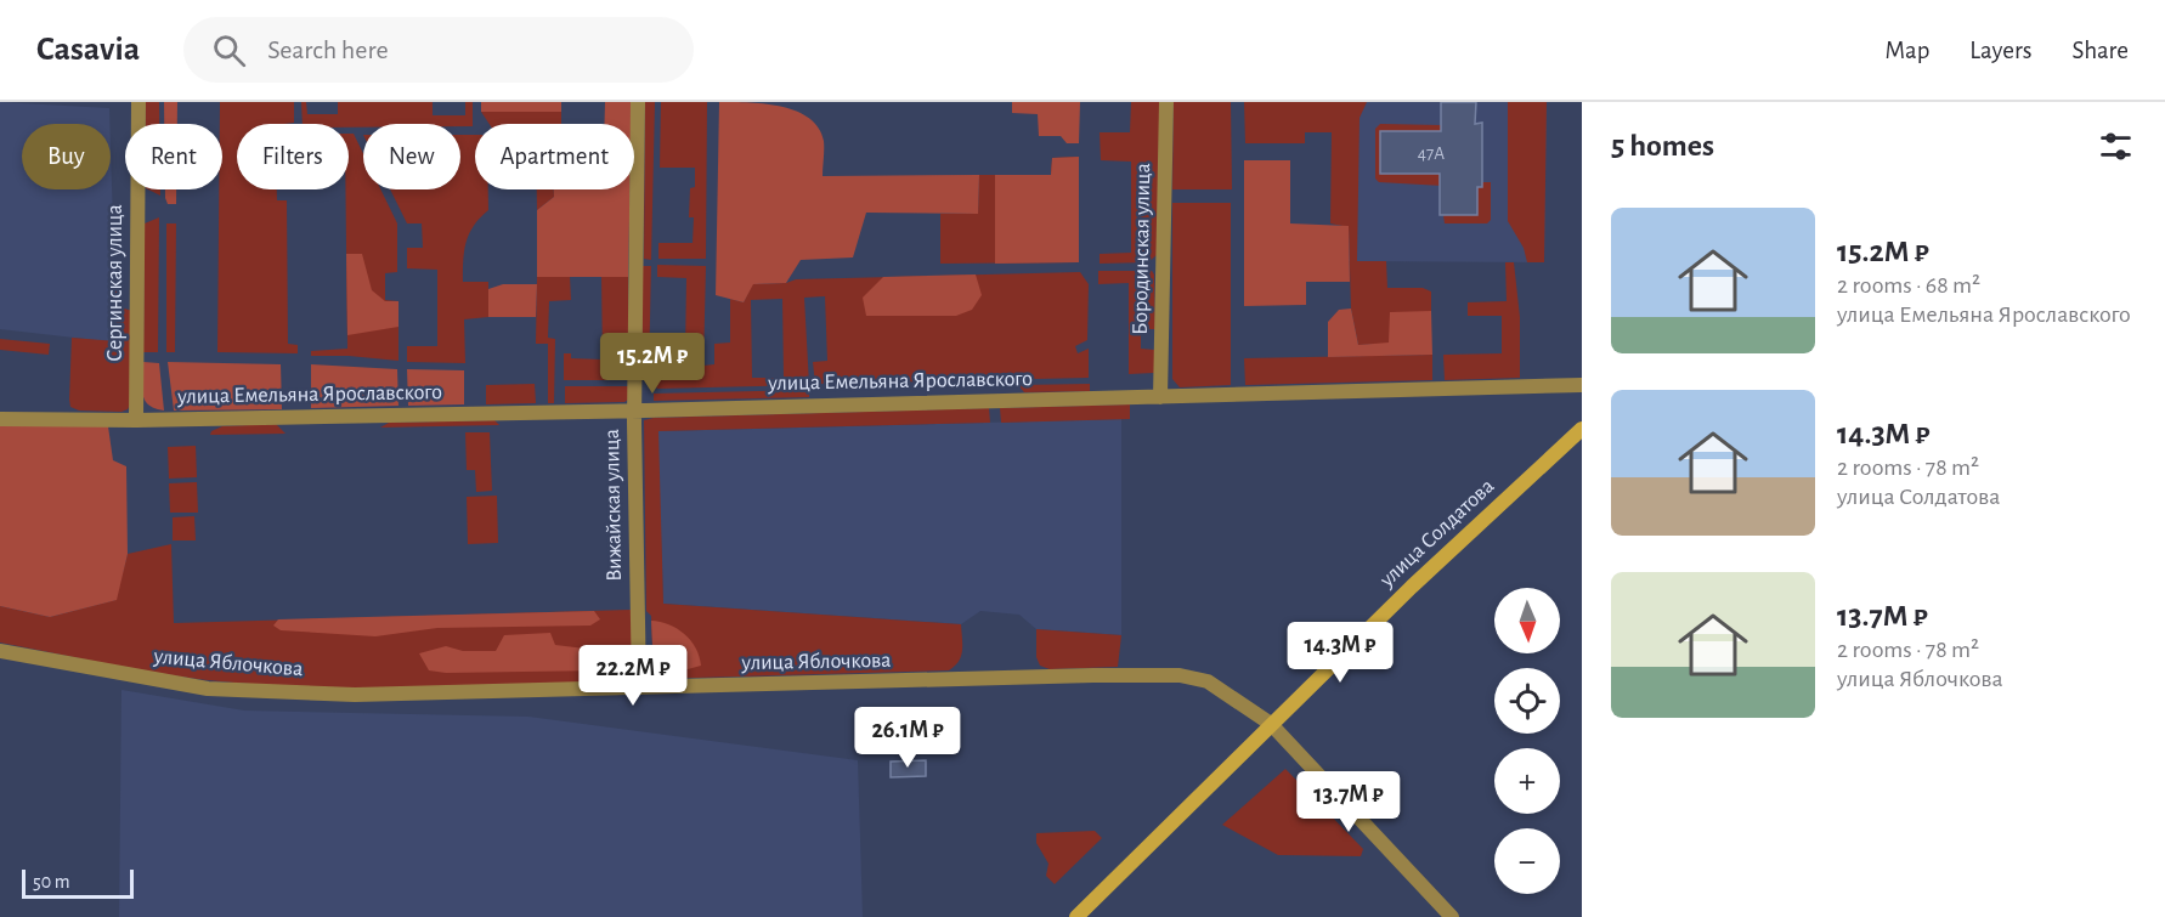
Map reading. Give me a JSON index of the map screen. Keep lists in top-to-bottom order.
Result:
{
  "streets": {
    "main road": ["улица Солдатова"],
    "street": [
      "Бородинская улица",
      "Сергинская улица",
      "улица Емельяна Ярославского",
      "Вижайская улица",
      "улица Яблочкова"
    ]
  },
  "crossings": [
    ["Бородинская улица", "улица Емельяна Ярославского"],
    ["Сергинская улица", "улица Емельяна Ярославского"],
    ["улица Емельяна Ярославского", "Вижайская улица"],
    ["Вижайская улица", "улица Яблочкова"],
    ["улица Солдатова", "улица Яблочкова"]
  ],
  "house_numbers": ["47А"],
  "scale_bar": "50 m",
  "north": "bottom",
  "page": {
    "header": "Casavia",
    "search": "Search here",
    "nav": ["Map", "Layers", "Share"],
    "heading": "5 homes",
    "chip": [
      "Buy",
      "Rent",
      "Filters",
      "New",
      "Apartment"
    ],
    "list": [
      {
        "name": "15.2M ₽",
        "note": "2 rooms · 68 m² · улица Емельяна Ярославского"
      },
      {
        "name": "14.3M ₽",
        "note": "2 rooms · 78 m² · улица Солдатова"
      },
      {
        "name": "13.7M ₽",
        "note": "2 rooms · 78 m² · улица Яблочкова"
      }
    ],
    "price": [
      "15.2M ₽",
      "14.3M ₽",
      "22.2M ₽",
      "26.1M ₽",
      "13.7M ₽"
    ],
    "map_buttons": ["+", "−"],
    "scale": "50 m"
  }
}
